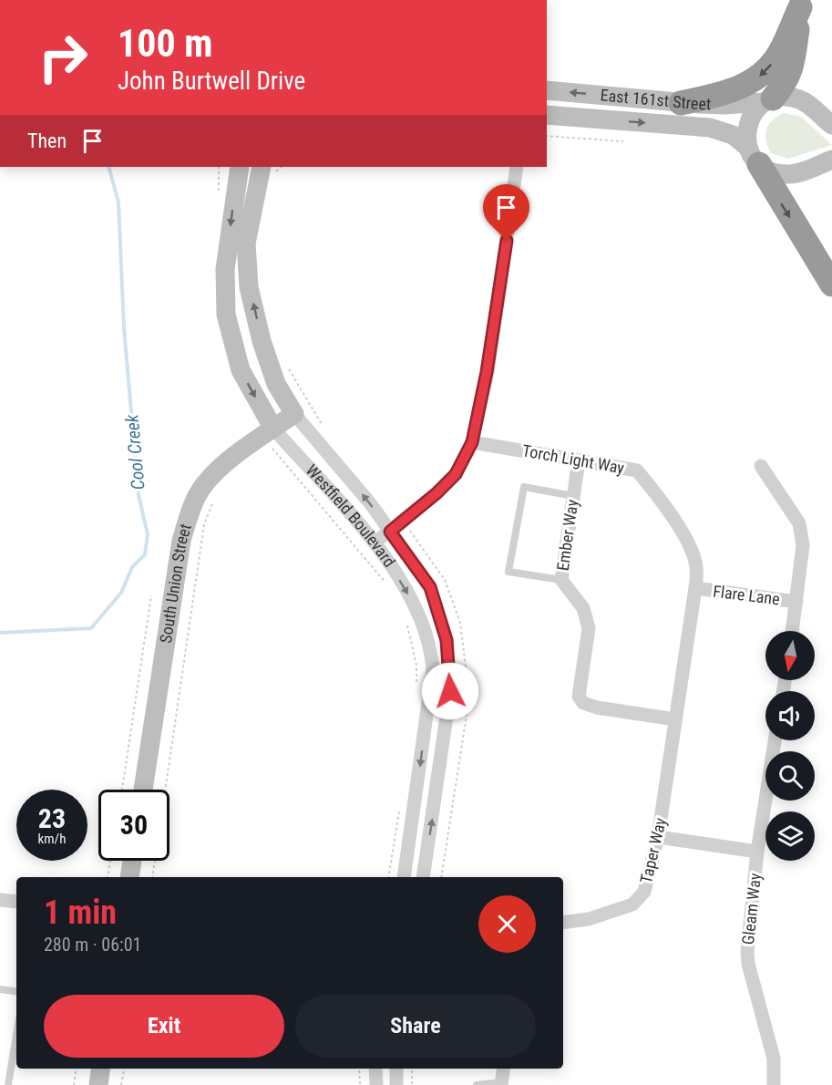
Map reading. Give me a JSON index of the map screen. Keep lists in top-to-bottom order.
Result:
{
  "streets": {
    "street": [
      "East 161st Street",
      "Torch Light Way",
      "Westfield Boulevard",
      "Ember Way",
      "South Union Street",
      "Flare Lane",
      "Taper Way",
      "Gleam Way"
    ]
  },
  "crossings": [
    ["Torch Light Way", "Ember Way"],
    ["Torch Light Way", "Flare Lane"],
    ["Torch Light Way", "Taper Way"],
    ["Westfield Boulevard", "South Union Street"],
    ["Ember Way", "Taper Way"]
  ],
  "water": ["Cool Creek"],
  "north": "bottom",
  "page": {
    "turn": ["100 m", "John Burtwell Drive"],
    "then": "Then",
    "speed": "23 km/h",
    "limit": "30",
    "heading": ["1 min", "280 m · 06:01"],
    "buttons": ["Exit", "Share"]
  }
}
